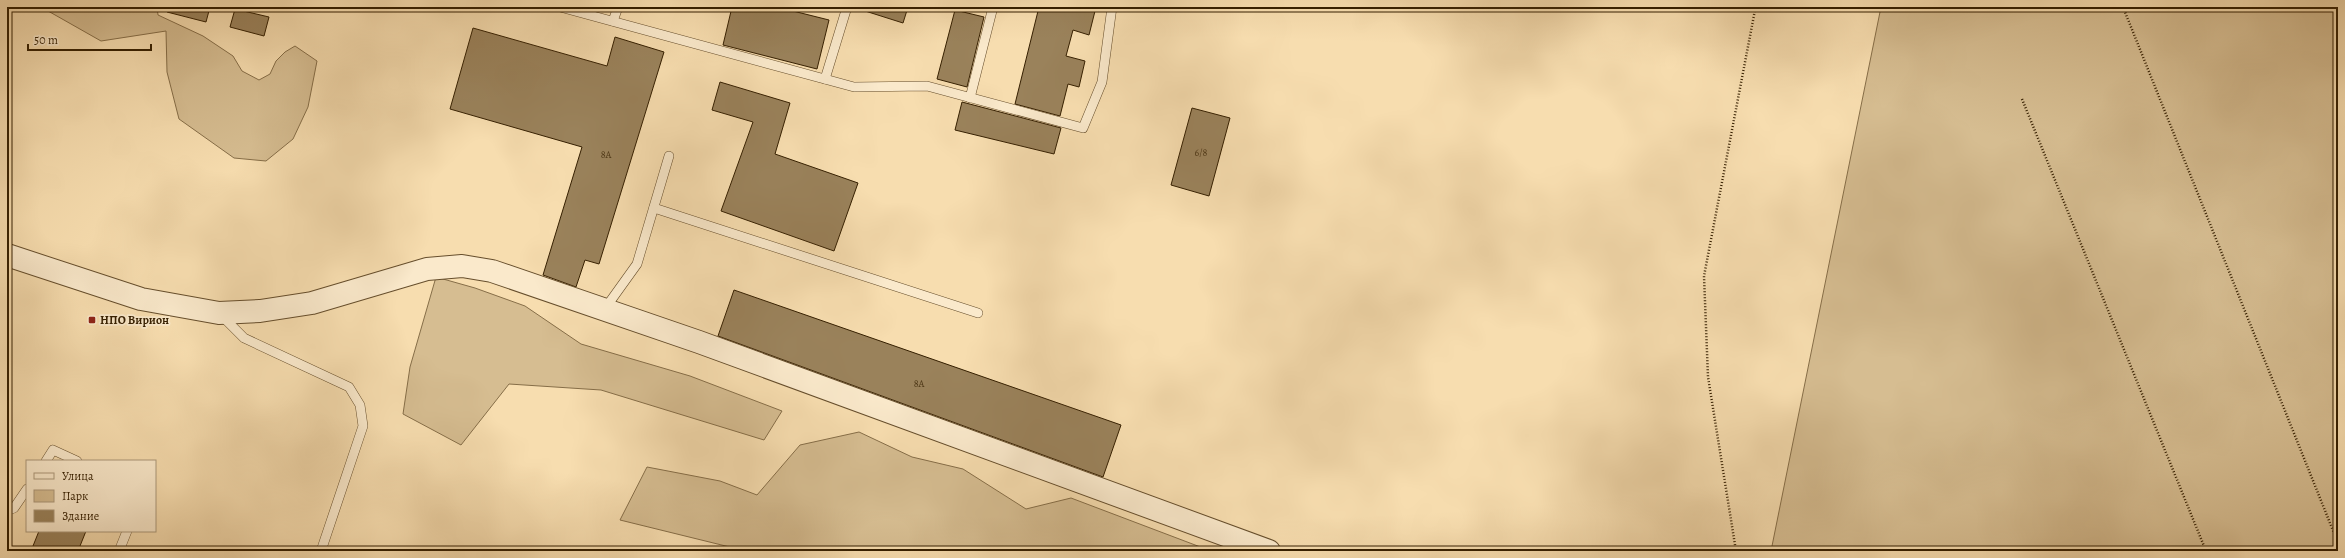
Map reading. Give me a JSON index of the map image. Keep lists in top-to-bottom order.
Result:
{
  "places": {
    "transit": ["НПО Вирион"]
  },
  "house_numbers": ["6/8", "8А", "8А"],
  "legend": ["Улица", "Парк", "Здание"],
  "scale_bar": "50 m"
}
